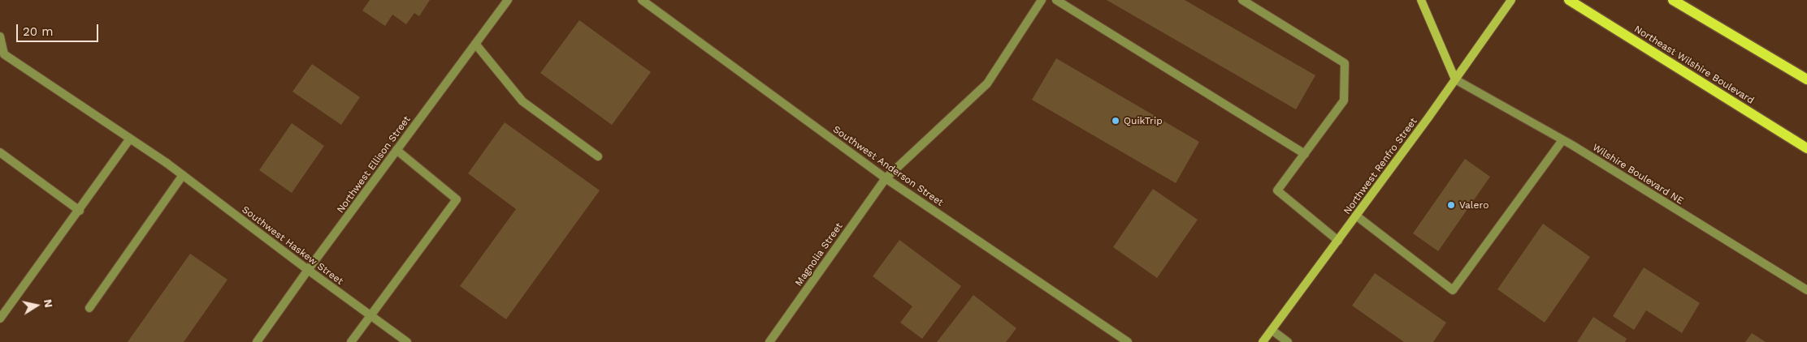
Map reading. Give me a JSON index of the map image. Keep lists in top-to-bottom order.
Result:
{
  "streets": {
    "main road": ["Northeast Wilshire Boulevard", "Northwest Renfro Street"],
    "street": [
      "Northwest Ellison Street",
      "Southwest Anderson Street",
      "Wilshire Boulevard NE",
      "Southwest Haskew Street",
      "Magnolia Street"
    ]
  },
  "crossings": [
    ["Northwest Ellison Street", "Southwest Haskew Street"],
    ["Southwest Anderson Street", "Magnolia Street"],
    ["Northwest Renfro Street", "Wilshire Boulevard NE"]
  ],
  "places": ["QuikTrip", "Valero"],
  "scale_bar": "20 m",
  "north": "right"
}
